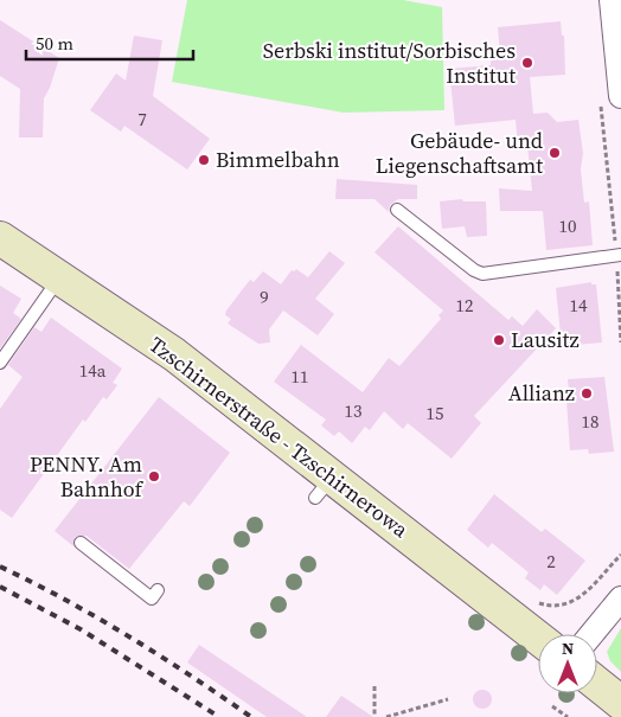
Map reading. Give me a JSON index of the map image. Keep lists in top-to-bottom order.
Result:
{
  "streets": {
    "street": ["Tzschirnerstraße - Tzschirnerowa"]
  },
  "places": [
    "Serbski institut/Sorbisches Institut",
    "Gebäude- und Liegenschaftsamt",
    "Bimmelbahn",
    "Lausitz",
    "Allianz",
    "PENNY. Am Bahnhof"
  ],
  "house_numbers": [
    "7",
    "10",
    "9",
    "12",
    "14",
    "14a",
    "11",
    "13",
    "15",
    "18",
    "2"
  ],
  "scale_bar": "50 m",
  "north": "top"
}
